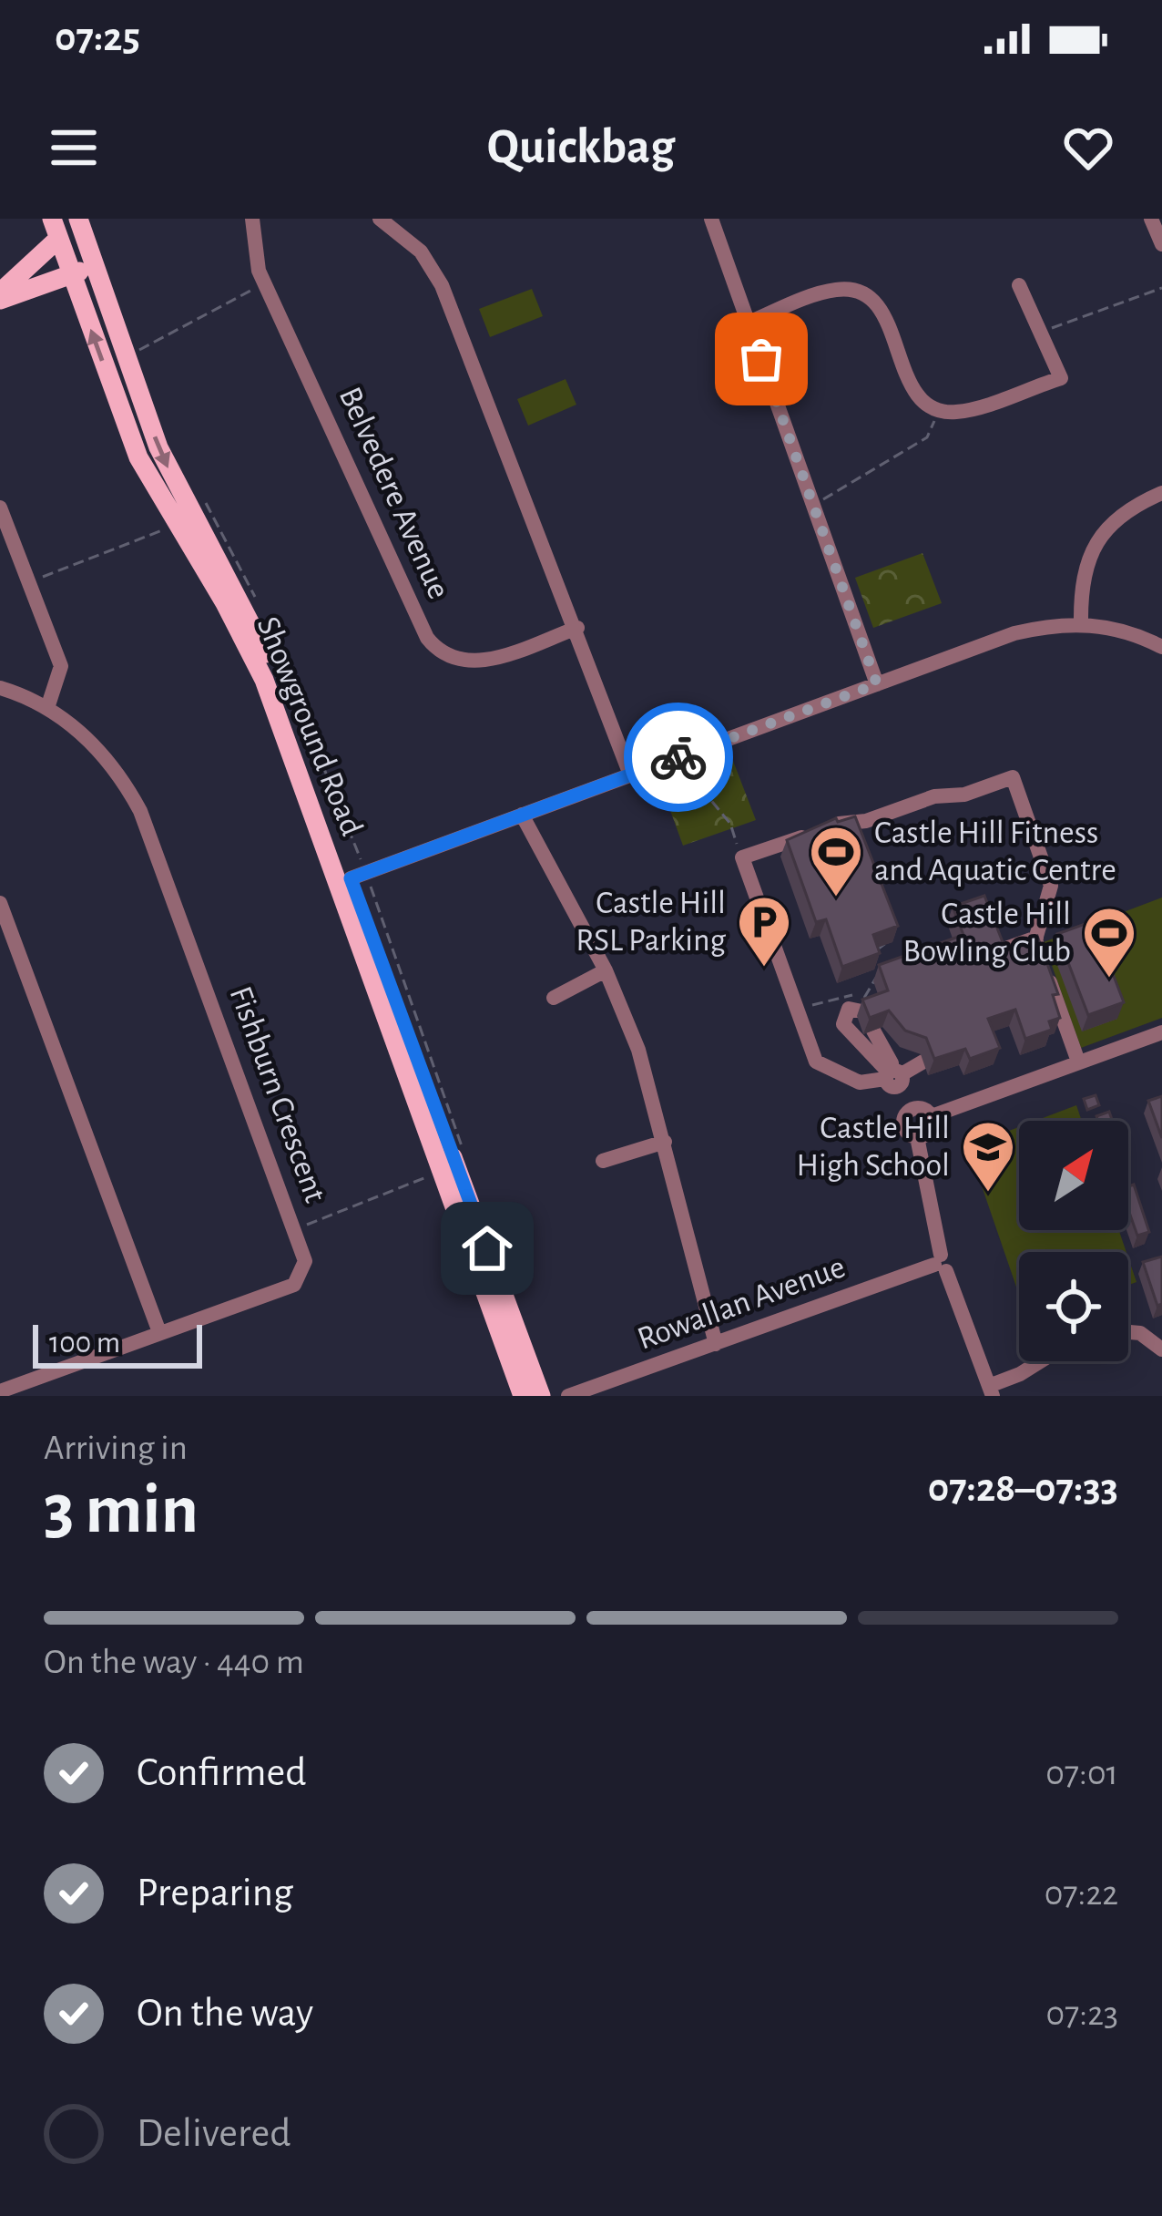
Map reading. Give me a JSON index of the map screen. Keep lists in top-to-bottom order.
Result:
{
  "streets": {
    "main road": ["Showground Road"],
    "street": ["Belvedere Avenue", "Fishburn Crescent", "Rowallan Avenue"]
  },
  "places": {
    "sports": ["Castle Hill Fitness and Aquatic Centre", "Castle Hill Bowling Club"],
    "parking": ["Castle Hill RSL Parking"],
    "school or university": ["Castle Hill High School"]
  },
  "scale_bar": "100 m",
  "north": "top right",
  "page": {
    "status": "07:25",
    "header": "Quickbag",
    "scale": "100 m",
    "heading": ["3 min", "Arriving in", "07:28–07:33"],
    "bar": "On the way · 440 m",
    "list": [
      ["Confirmed", "07:01"],
      ["Preparing", "07:22"],
      ["On the way", "07:23"],
      "Delivered"
    ]
  }
}
